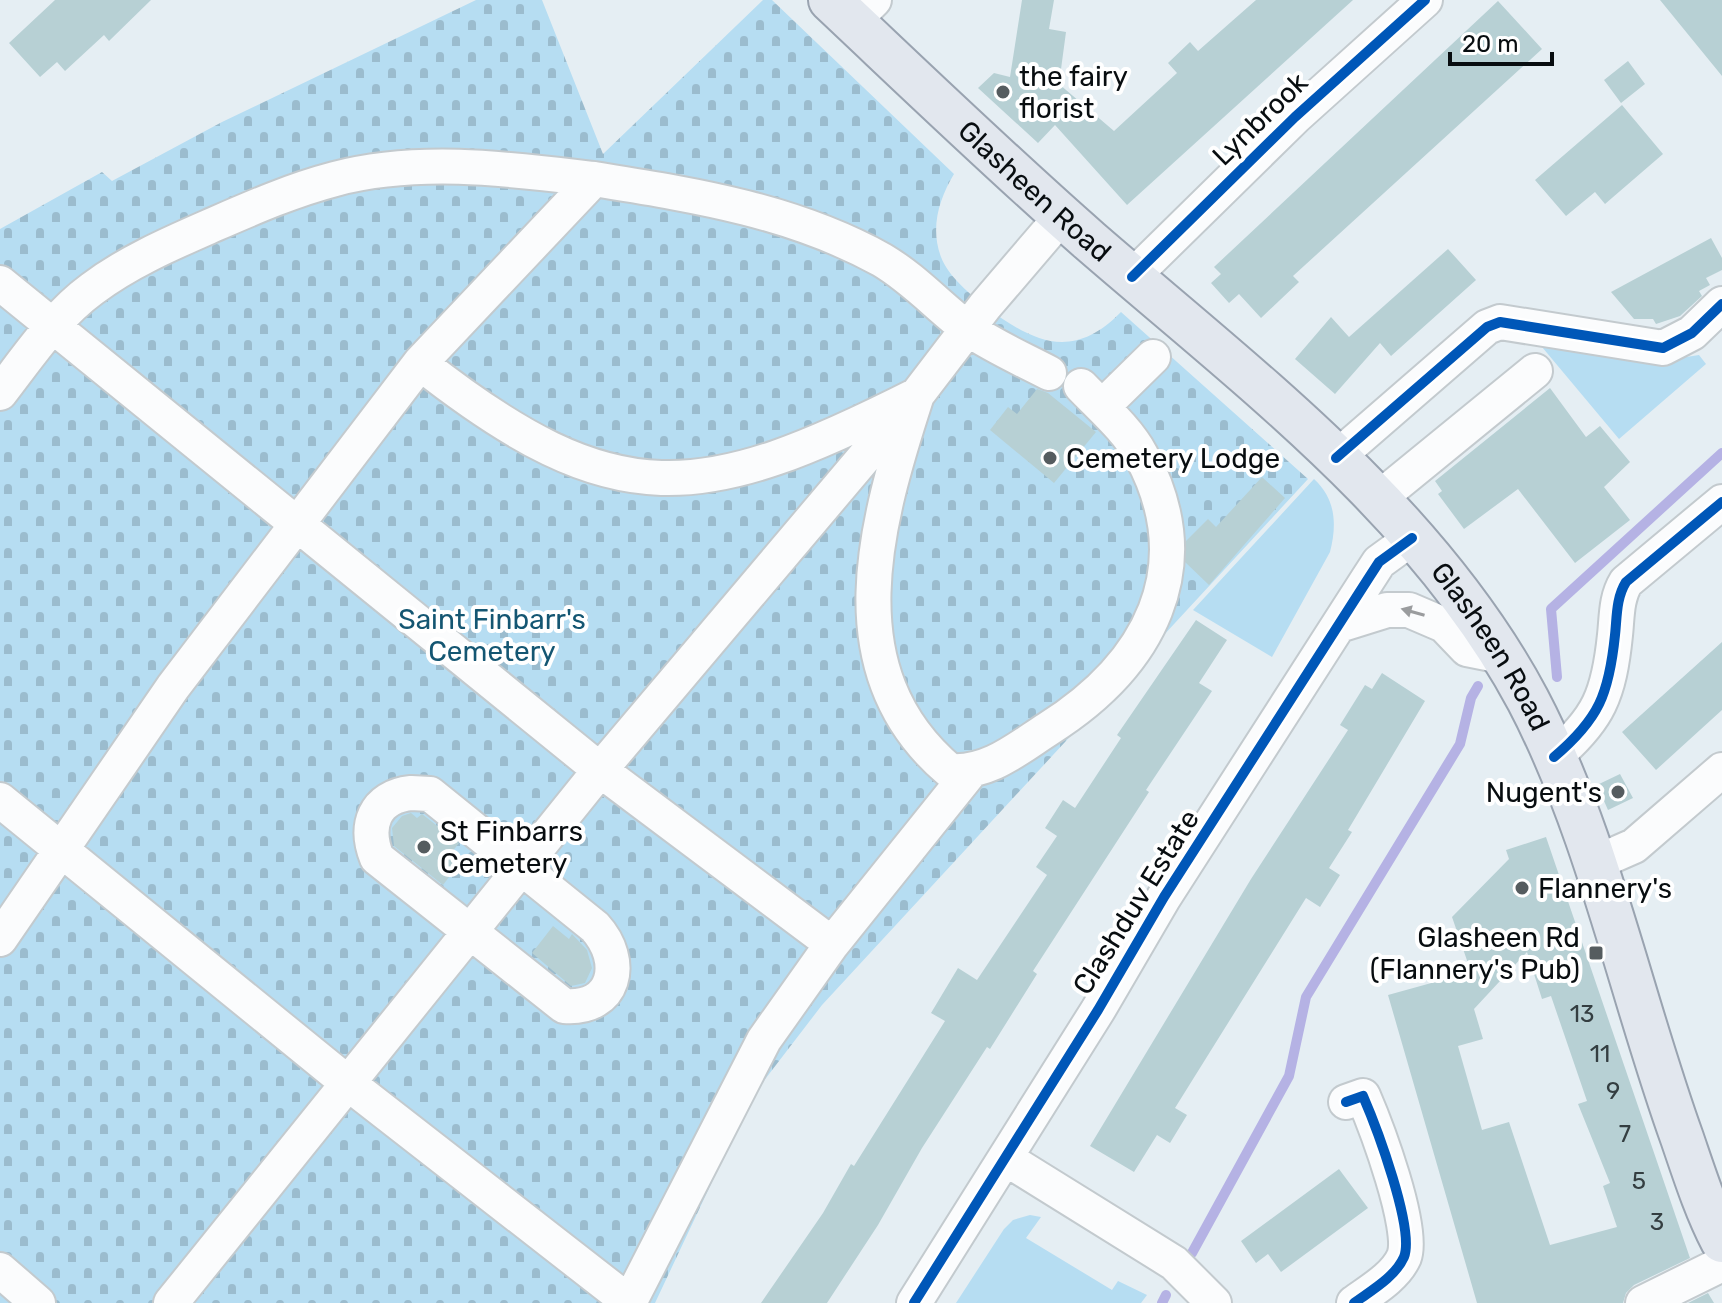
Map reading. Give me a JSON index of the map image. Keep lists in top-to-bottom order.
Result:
{
  "streets": {
    "main road": ["Glasheen Road"],
    "street": ["Lynbrook", "Clashduv Estate"]
  },
  "crossings": [
    ["Lynbrook", "Glasheen Road"],
    ["Glasheen Road", "Clashduv Estate"]
  ],
  "parks": ["Saint Finbarr's Cemetery"],
  "places": {
    "other": [
      "the fairy florist",
      "Cemetery Lodge",
      "Nugent's",
      "St Finbarrs Cemetery",
      "Flannery's"
    ],
    "transit": ["Glasheen Rd (Flannery's Pub)"]
  },
  "house_numbers": [
    "13",
    "11",
    "9",
    "7",
    "5",
    "3"
  ],
  "scale_bar": "20 m"
}
